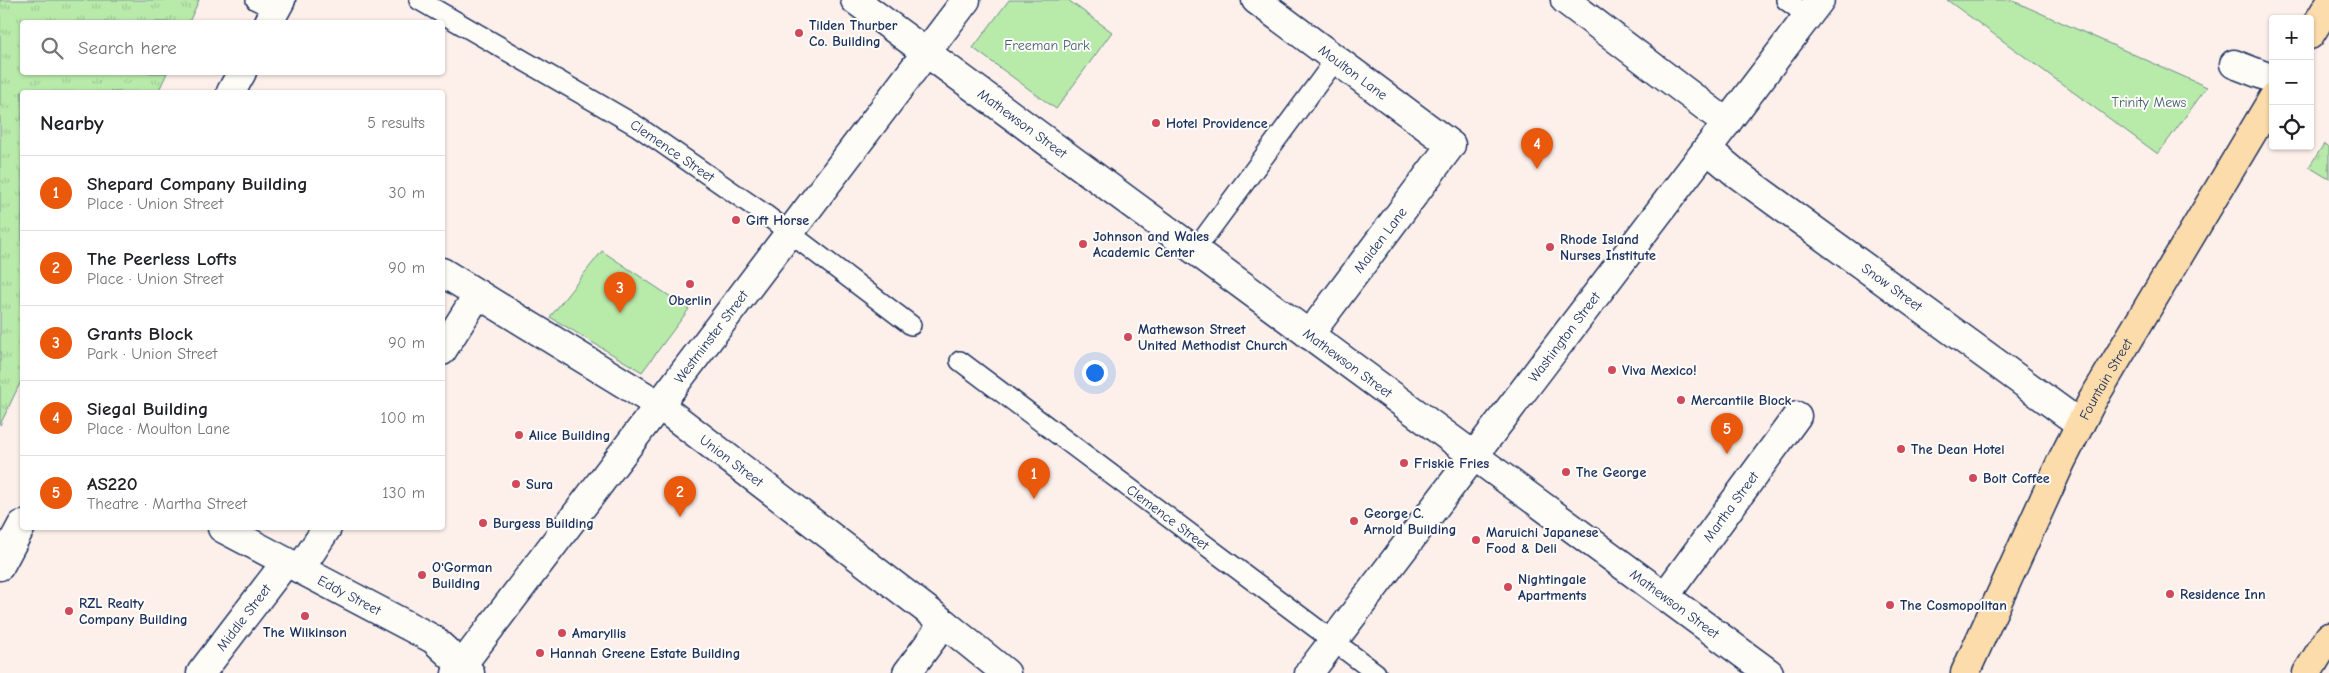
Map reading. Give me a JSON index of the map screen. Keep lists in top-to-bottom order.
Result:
{
  "streets": {
    "main road": ["Fountain Street"],
    "street": [
      "Moulton Lane",
      "Mathewson Street",
      "Maiden Lane",
      "Snow Street",
      "Westminster Street",
      "Washington Street",
      "Union Street",
      "Martha Street",
      "Eddy Street",
      "Middle Street"
    ],
    "lane": ["Clemence Street"]
  },
  "crossings": [
    ["Moulton Lane", "Maiden Lane"],
    ["Mathewson Street", "Maiden Lane"],
    ["Mathewson Street", "Westminster Street"],
    ["Mathewson Street", "Washington Street"],
    ["Mathewson Street", "Martha Street"],
    ["Clemence Street", "Westminster Street"],
    ["Clemence Street", "Washington Street"],
    ["Snow Street", "Washington Street"],
    ["Snow Street", "Fountain Street"],
    ["Westminster Street", "Union Street"],
    ["Westminster Street", "Eddy Street"],
    ["Eddy Street", "Middle Street"]
  ],
  "parks": ["Freeman Park", "Trinity Mews"],
  "places": [
    "Tilden Thurber Co. Building",
    "Hotel Providence",
    "Gift Horse",
    "Johnson and Wales Academic Center",
    "Rhode Island Nurses Institute",
    "Oberlin",
    "Mathewson Street United Methodist Church",
    "Viva Mexico!",
    "Mercantile Block",
    "Alice Building",
    "The Dean Hotel",
    "Friskie Fries",
    "The George",
    "Bolt Coffee",
    "Sura",
    "George C. Arnold Building",
    "Burgess Building",
    "Maruichi Japanese Food & Deli",
    "O'Gorman Building",
    "Nightingale Apartments",
    "Residence Inn",
    "The Cosmopolitan",
    "RZL Realty Company Building",
    "The Wilkinson",
    "Amaryllis",
    "Hannah Greene Estate Building"
  ],
  "page": {
    "map_buttons": ["+", "−"],
    "search": "Search here",
    "heading": ["Nearby", "5 results"],
    "pins": [
      "4",
      "3",
      "5",
      "1",
      "2"
    ],
    "list": [
      {
        "mark": "1",
        "name": "Shepard Company Building",
        "note": "Place · Union Street",
        "value": "30 m"
      },
      {
        "mark": "2",
        "name": "The Peerless Lofts",
        "note": "Place · Union Street",
        "value": "90 m"
      },
      {
        "mark": "3",
        "name": "Grants Block",
        "note": "Park · Union Street",
        "value": "90 m"
      },
      {
        "mark": "4",
        "name": "Siegal Building",
        "note": "Place · Moulton Lane",
        "value": "100 m"
      },
      {
        "mark": "5",
        "name": "AS220",
        "note": "Theatre · Martha Street",
        "value": "130 m"
      }
    ]
  }
}
